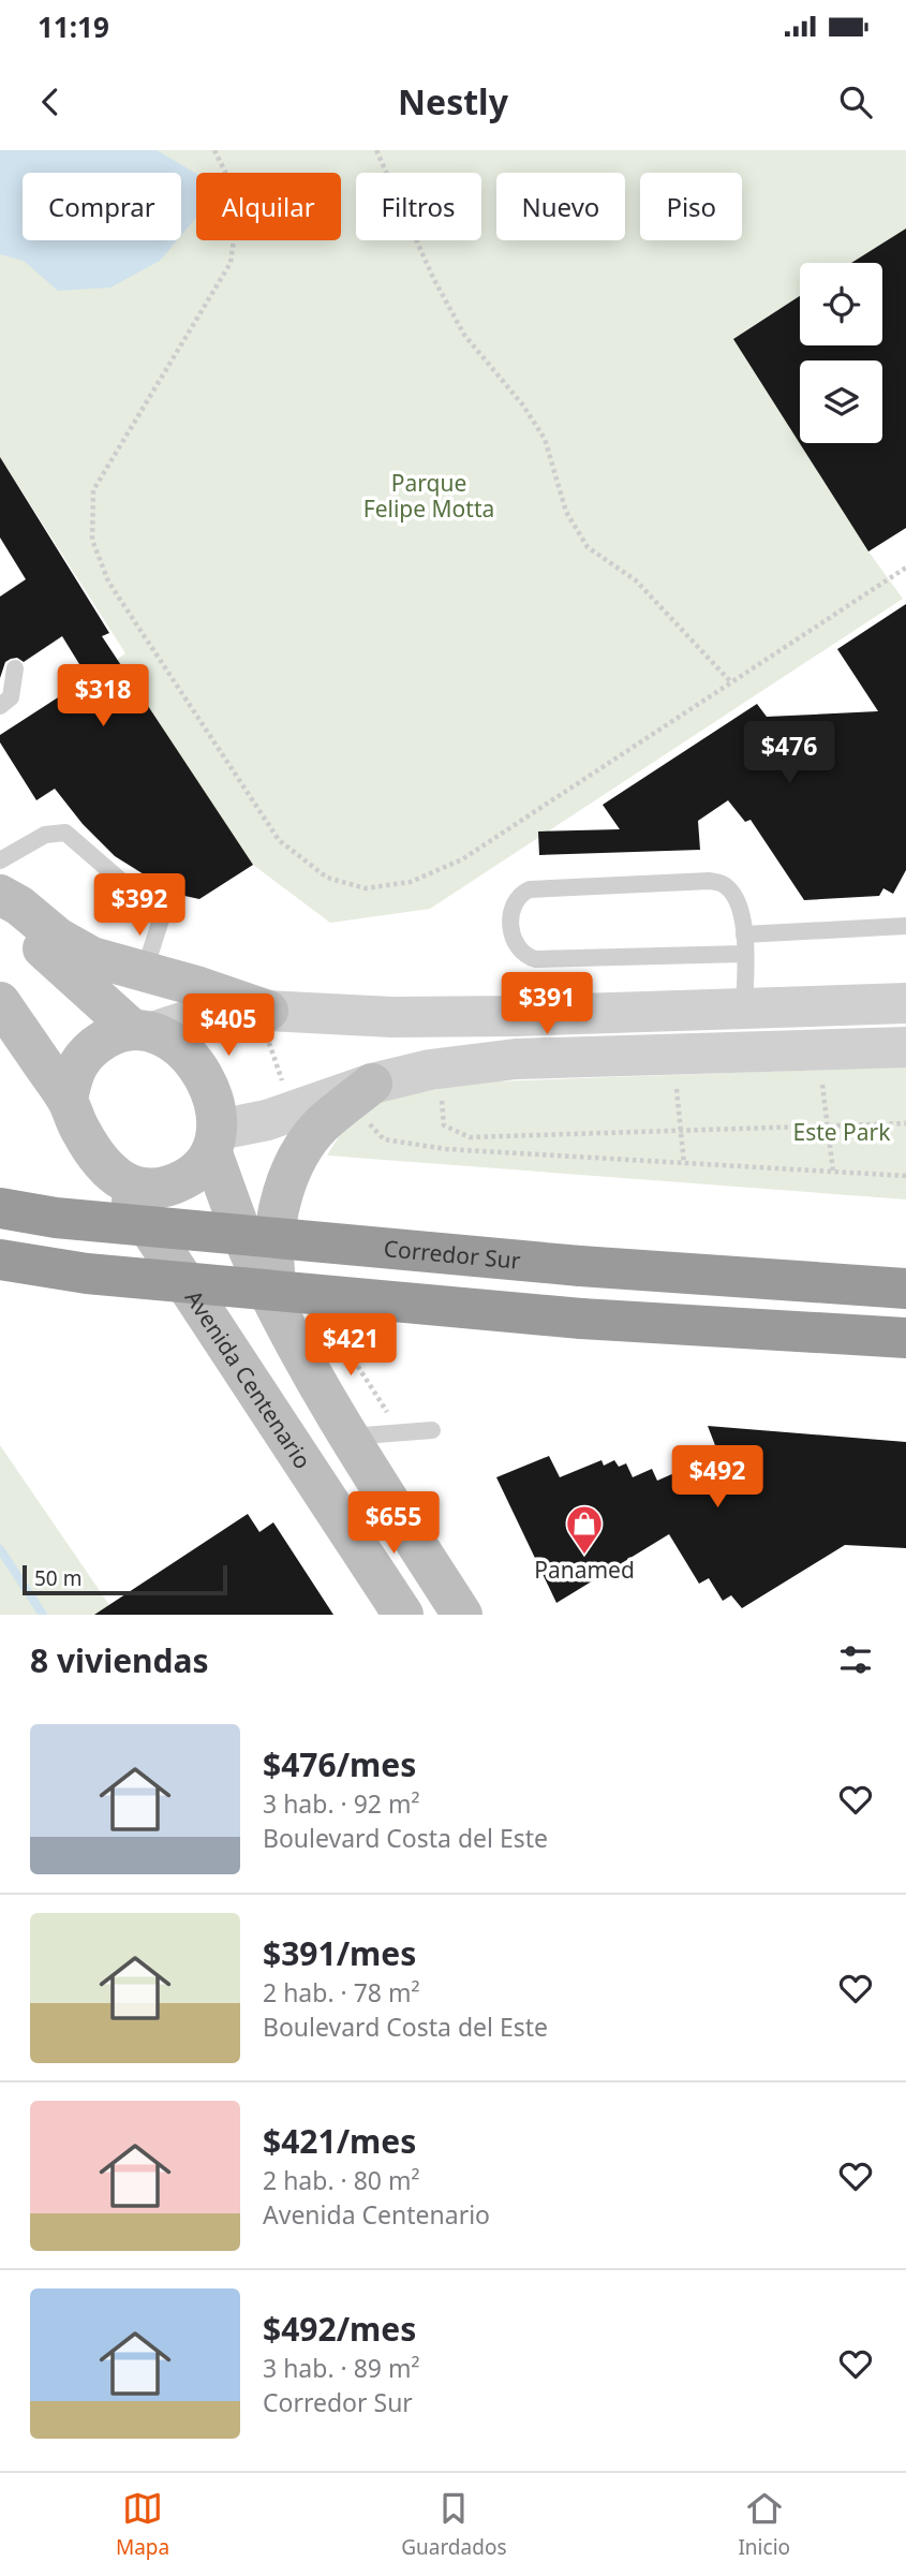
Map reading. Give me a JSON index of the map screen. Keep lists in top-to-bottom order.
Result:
{
  "streets": {
    "highway": ["Corredor Sur"],
    "main road": ["Avenida Centenario"]
  },
  "parks": ["Parque Felipe Motta", "Este Park"],
  "places": {
    "shop": ["Panamed"]
  },
  "scale_bar": "50 m",
  "page": {
    "status": "11:19",
    "header": "Nestly",
    "chip": [
      "Comprar",
      "Alquilar",
      "Filtros",
      "Nuevo",
      "Piso"
    ],
    "price": [
      "$318",
      "$476",
      "$392",
      "$391",
      "$405",
      "$421",
      "$492",
      "$655"
    ],
    "scale": "50 m",
    "heading": "8 viviendas",
    "list": [
      {
        "name": "$476/mes",
        "note": "3 hab. · 92 m² · Boulevard Costa del Este"
      },
      {
        "name": "$391/mes",
        "note": "2 hab. · 78 m² · Boulevard Costa del Este"
      },
      {
        "name": "$421/mes",
        "note": "2 hab. · 80 m² · Avenida Centenario"
      },
      {
        "name": "$492/mes",
        "note": "3 hab. · 89 m² · Corredor Sur"
      }
    ],
    "tabs": ["Mapa", "Guardados", "Inicio"]
  }
}
